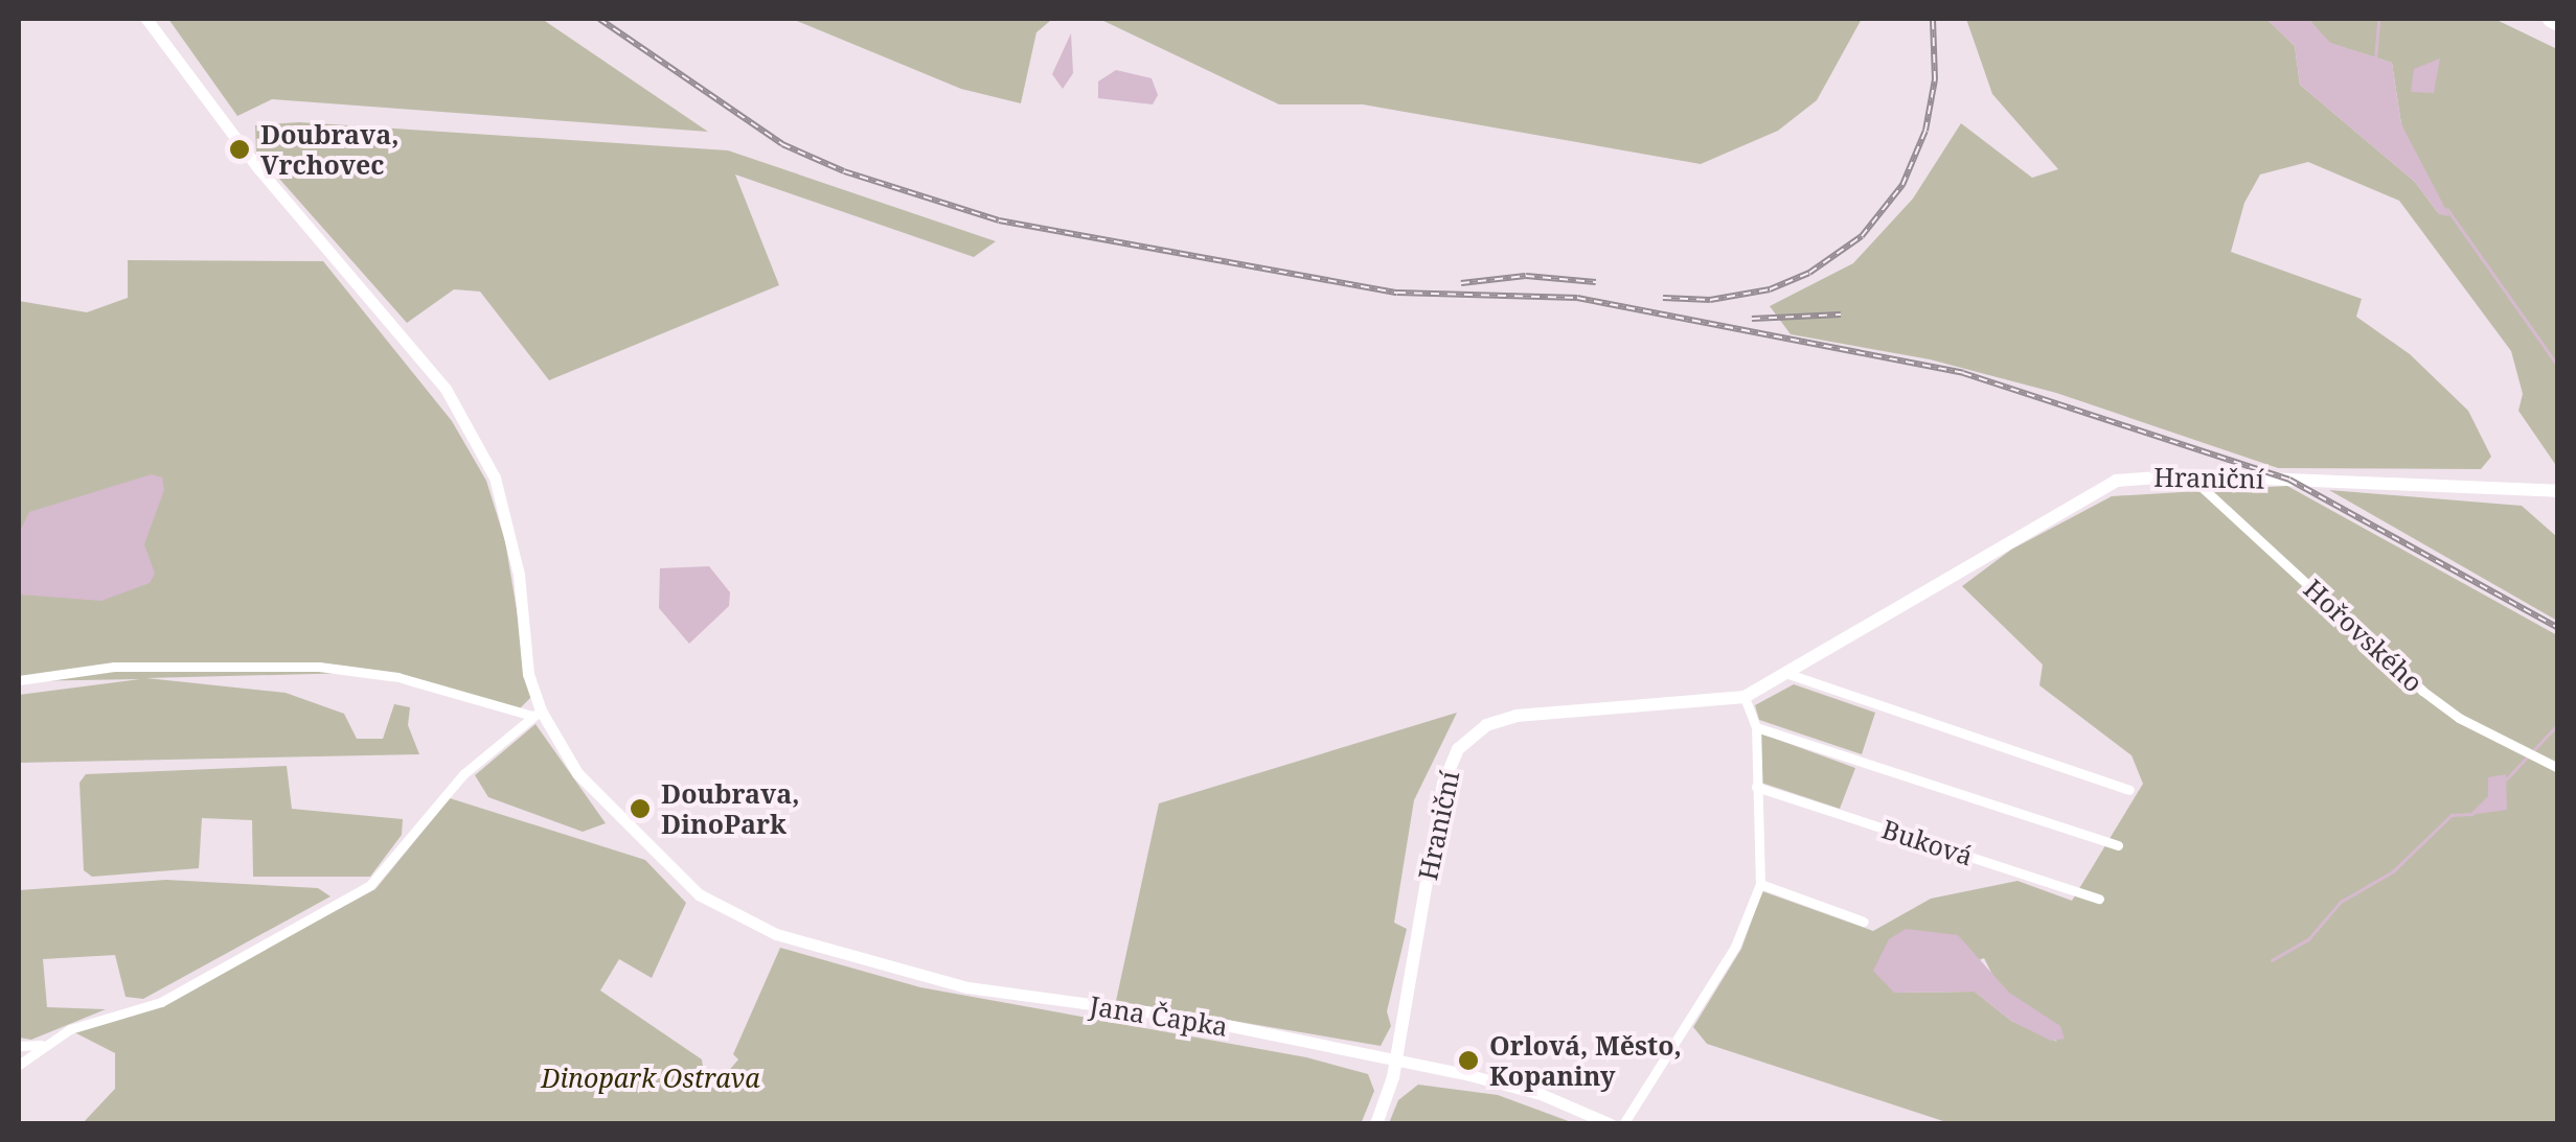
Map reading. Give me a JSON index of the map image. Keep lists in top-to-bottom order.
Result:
{
  "streets": {
    "main road": ["Hraniční"],
    "street": ["Hořovského", "Buková", "Jana Čapka"]
  },
  "crossings": [
    ["Hraniční", "Hořovského"],
    ["Hraniční", "Jana Čapka"]
  ],
  "parks": ["Dinopark Ostrava"],
  "places": ["Doubrava, Vrchovec", "Doubrava, DinoPark", "Orlová, Město, Kopaniny"]
}
